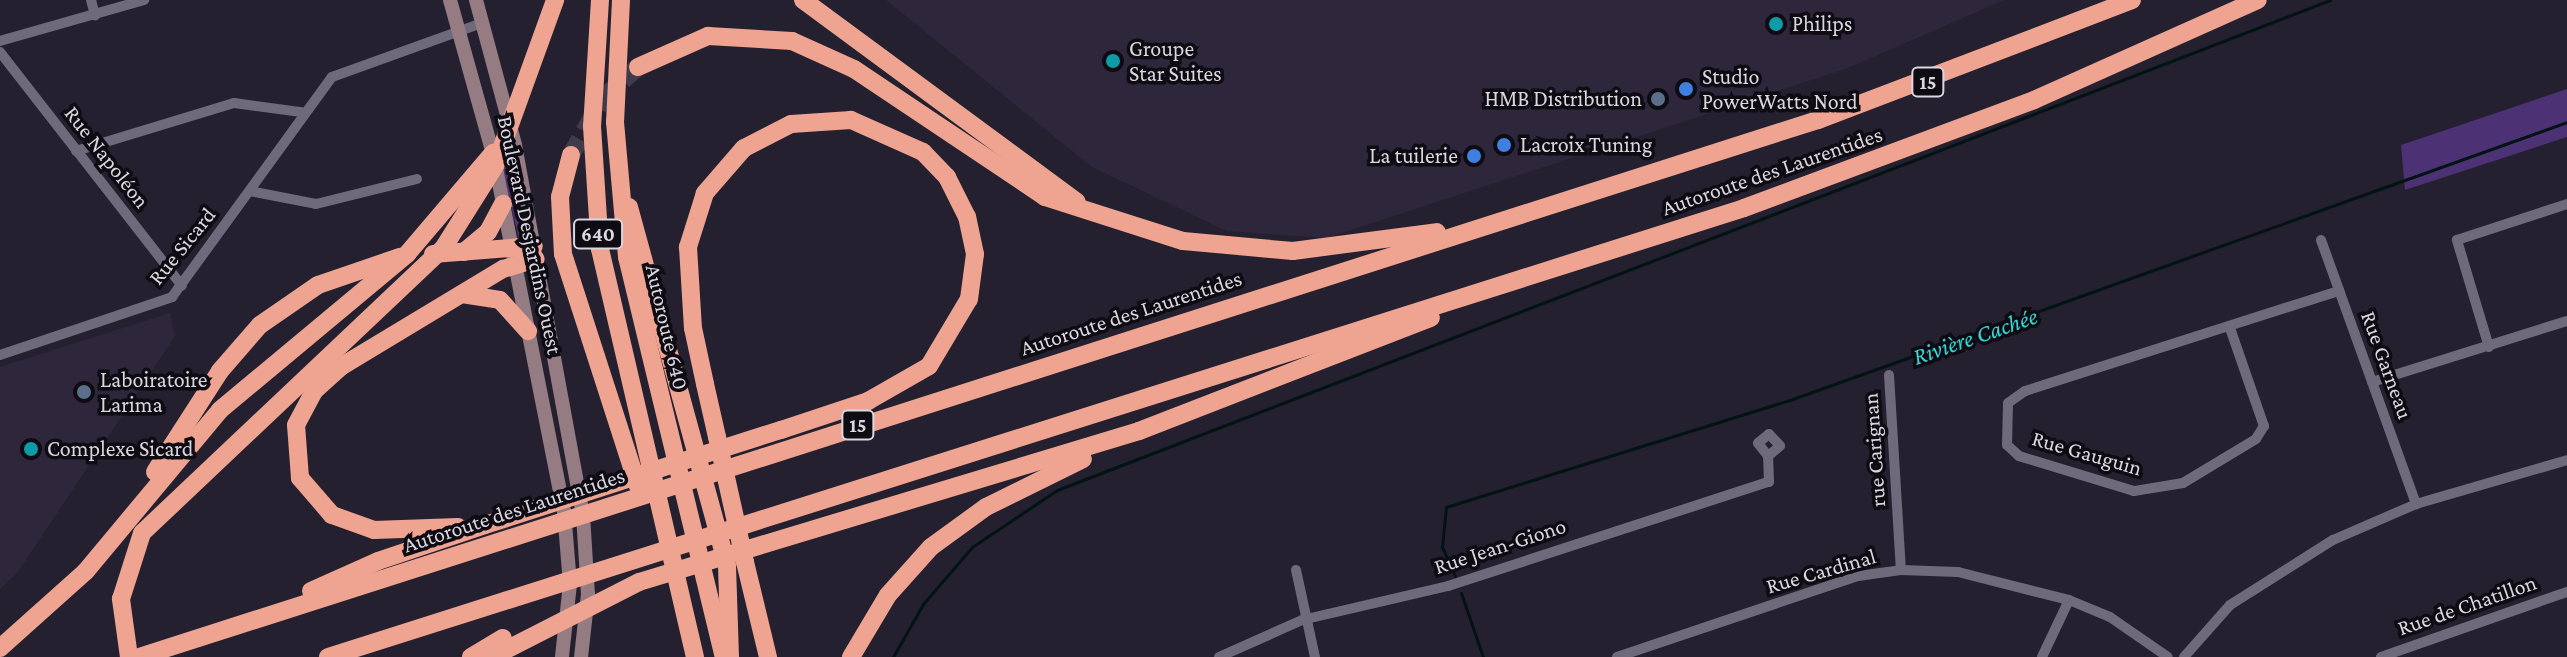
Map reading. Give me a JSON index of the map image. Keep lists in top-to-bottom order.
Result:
{
  "streets": {
    "highway": [
      "15",
      "Autoroute des Laurentides",
      "640",
      "Autoroute 640"
    ],
    "street": [
      "Rue Napoléon",
      "Boulevard Desjardins Ouest",
      "Rue Sicard",
      "Rue Garneau",
      "rue Carignan",
      "Rue Gauguin",
      "Rue Jean-Giono",
      "Rue Cardinal",
      "Rue de Chatillon"
    ]
  },
  "crossings": [
    ["Rue Napoléon", "Rue Sicard"],
    ["Boulevard Desjardins Ouest", "Rue Sicard"],
    ["Rue Garneau", "Rue Gauguin"],
    ["rue Carignan", "Rue Cardinal"]
  ],
  "water": ["Rivière Cachée"],
  "places": [
    "Philips",
    "Groupe Star Suites",
    "Studio PowerWatts Nord",
    "HMB Distribution",
    "Lacroix Tuning",
    "La tuilerie",
    "Laboiratoire Larima",
    "Complexe Sicard"
  ]
}
